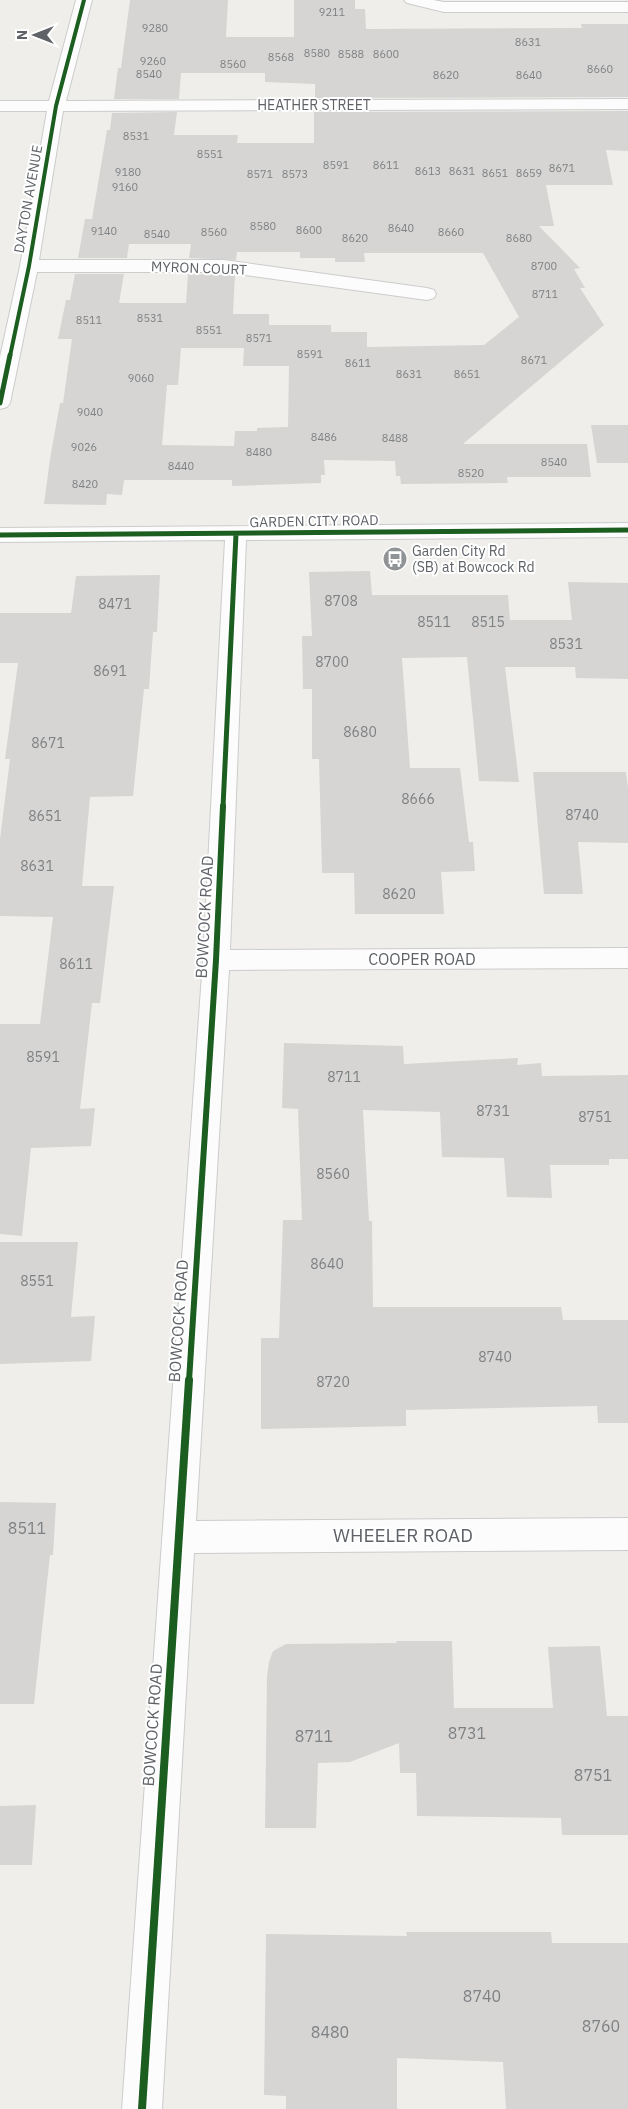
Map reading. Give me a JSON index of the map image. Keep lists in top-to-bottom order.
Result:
{
  "streets": {
    "street": [
      "HEATHER STREET",
      "DAYTON AVENUE",
      "MYRON COURT",
      "GARDEN CITY ROAD",
      "BOWCOCK ROAD",
      "COOPER ROAD",
      "WHEELER ROAD"
    ]
  },
  "crossings": [
    ["HEATHER STREET", "DAYTON AVENUE"],
    ["DAYTON AVENUE", "MYRON COURT"],
    ["GARDEN CITY ROAD", "BOWCOCK ROAD"],
    ["BOWCOCK ROAD", "COOPER ROAD"],
    ["BOWCOCK ROAD", "WHEELER ROAD"]
  ],
  "places": {
    "bus stop": ["Garden City Rd (SB) at Bowcock Rd"]
  },
  "house_numbers": [
    "9211",
    "9280",
    "8631",
    "8580",
    "8588",
    "8600",
    "8568",
    "9260",
    "8560",
    "8660",
    "8540",
    "8620",
    "8640",
    "8531",
    "8551",
    "8591",
    "8611",
    "8671",
    "8613",
    "8631",
    "9180",
    "8651",
    "8659",
    "8571",
    "8573",
    "9160",
    "8580",
    "8640",
    "8600",
    "9140",
    "8560",
    "8660",
    "8540",
    "8620",
    "8680",
    "8700",
    "8711",
    "8531",
    "8511",
    "8551",
    "8571",
    "8591",
    "8671",
    "8611",
    "8631",
    "8651",
    "9060",
    "9040",
    "8486",
    "8488",
    "9026",
    "8480",
    "8540",
    "8440",
    "8520",
    "8420",
    "8708",
    "8471",
    "8511",
    "8515",
    "8531",
    "8700",
    "8691",
    "8680",
    "8671",
    "8666",
    "8740",
    "8651",
    "8631",
    "8620",
    "8611",
    "8591",
    "8711",
    "8731",
    "8751",
    "8560",
    "8640",
    "8551",
    "8740",
    "8720",
    "8511",
    "8731",
    "8711",
    "8751",
    "8740",
    "8760",
    "8480"
  ],
  "north": "left"
}
